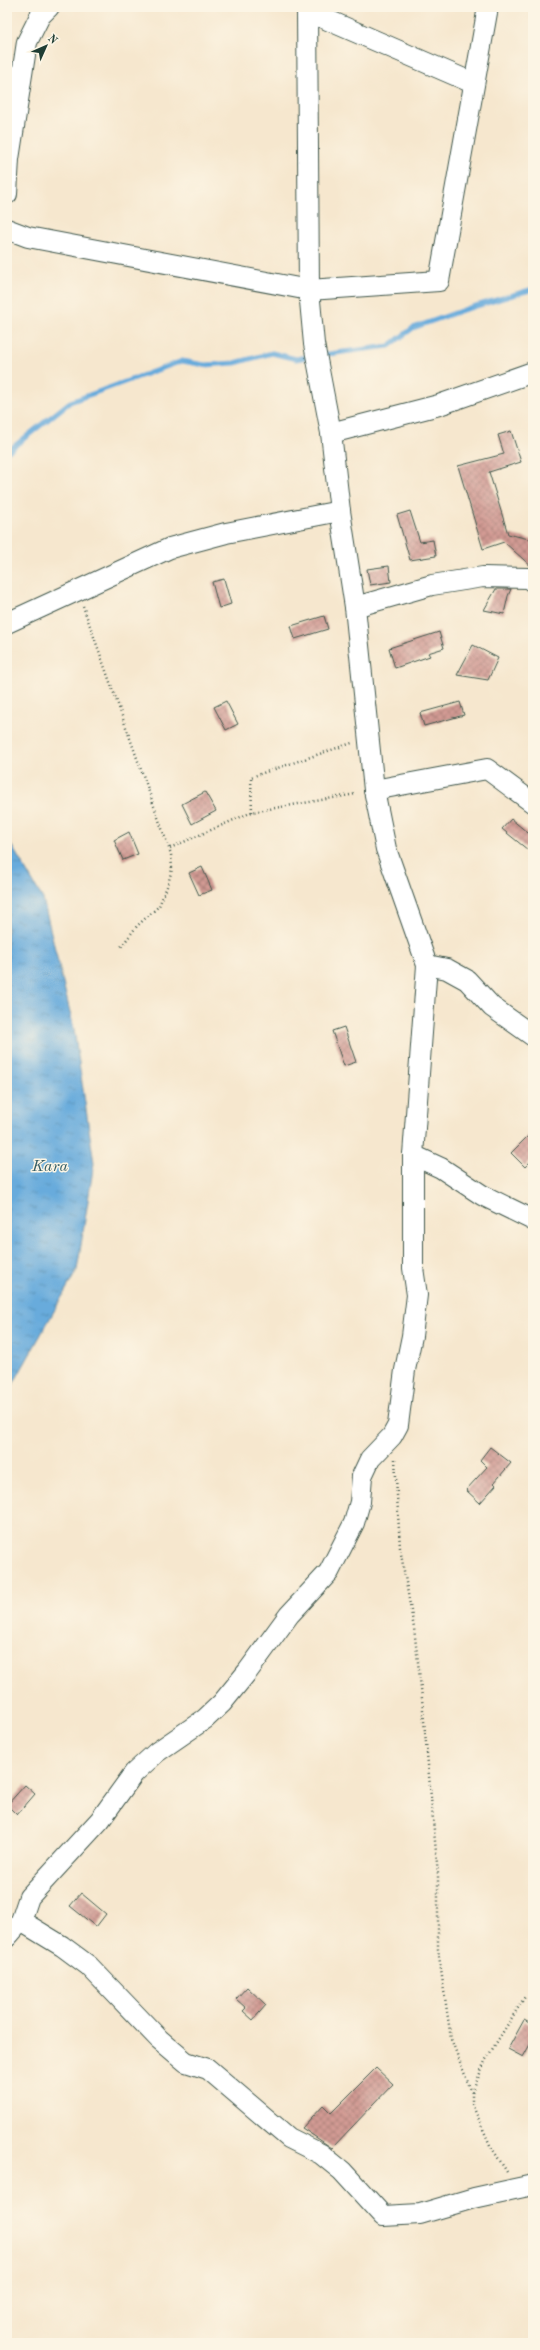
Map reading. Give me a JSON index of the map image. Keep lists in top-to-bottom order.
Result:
{
  "water": ["Kara"],
  "north": "top right"
}
